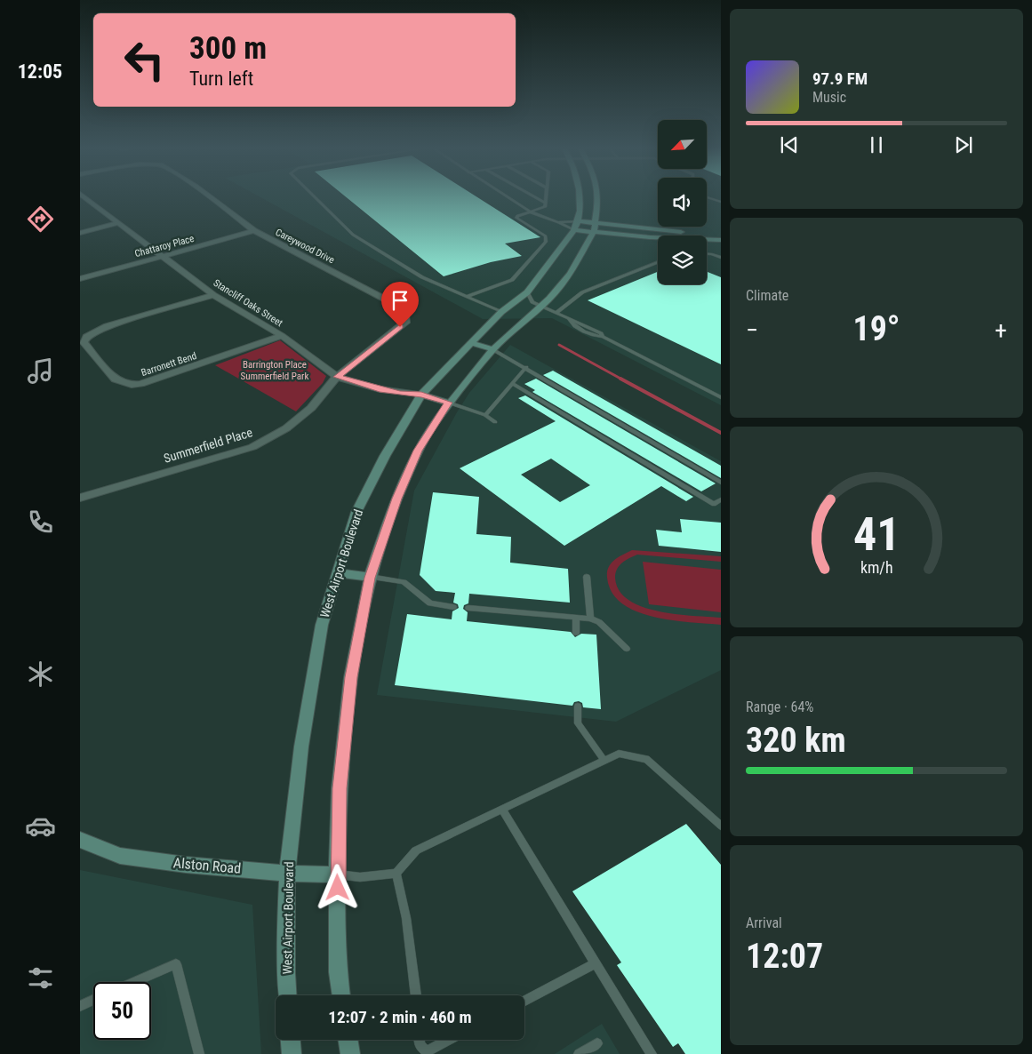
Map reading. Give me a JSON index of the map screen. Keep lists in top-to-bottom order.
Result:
{
  "streets": {
    "main road": ["West Airport Boulevard", "Alston Road"],
    "street": [
      "Chattaroy Place",
      "Careywood Drive",
      "Stancliff Oaks Street",
      "Barronett Bend",
      "Summerfield Place"
    ]
  },
  "crossings": [
    ["Chattaroy Place", "Careywood Drive"],
    ["Chattaroy Place", "Stancliff Oaks Street"],
    ["Careywood Drive", "Summerfield Place"],
    ["Stancliff Oaks Street", "Barronett Bend"],
    ["Stancliff Oaks Street", "Summerfield Place"],
    ["Stancliff Oaks Street", "West Airport Boulevard"],
    ["West Airport Boulevard", "Alston Road"]
  ],
  "parks": ["Barrington Place Summerfield Park"],
  "north": "bottom left",
  "page": {
    "tabs": "12:05",
    "turn": ["300 m", "Turn left"],
    "song": ["97.9 FM", "Music"],
    "tile": [
      "Climate",
      ["Range · 64%", "320 km"],
      ["Arrival", "12:07"]
    ],
    "heat": ["−", "19°", "+"],
    "limit": "50",
    "trip": "12:07 · 2 min · 460 m",
    "gauge": ["41", "km/h"]
  }
}
